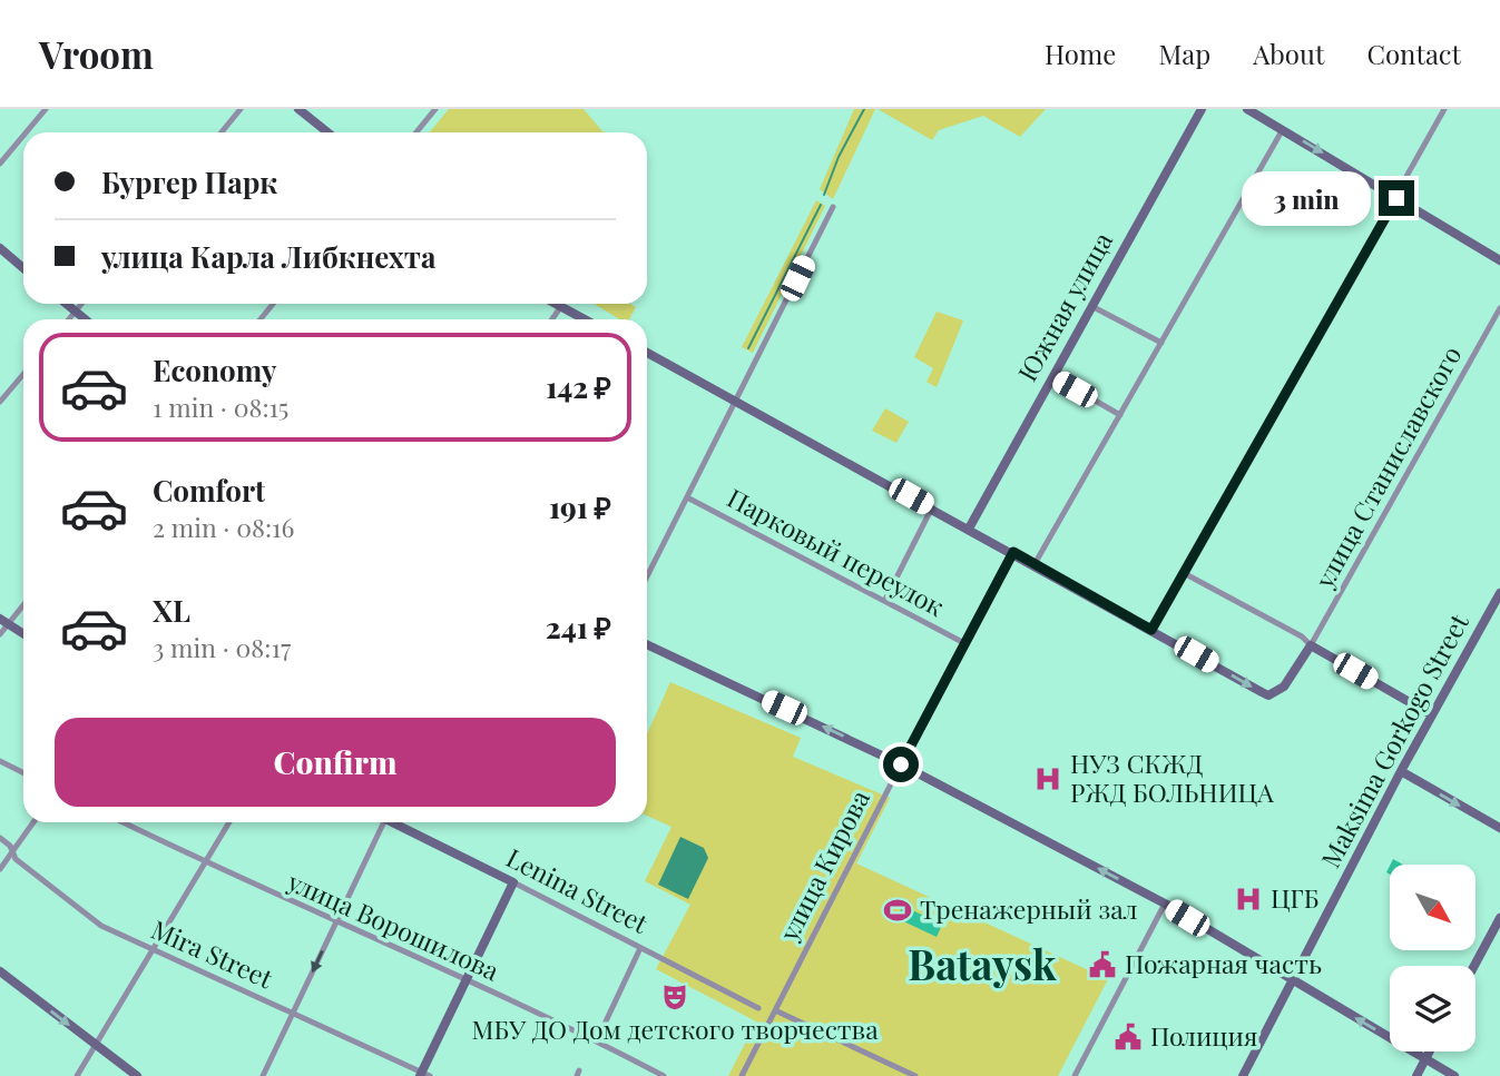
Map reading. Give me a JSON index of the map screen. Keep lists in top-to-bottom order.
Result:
{
  "streets": {
    "street": [
      "Южная улица",
      "улица Станиславского",
      "Парковый переулок",
      "Maksima Gorkogo Street",
      "улица Кирова",
      "Lenina Street",
      "улица Ворошилова",
      "Mira Street"
    ]
  },
  "crossings": [
    ["Парковый переулок", "улица Кирова"]
  ],
  "districts": ["Bataysk"],
  "places": {
    "hospital": ["НУЗ СКЖД РЖД БОЛЬНИЦА", "ЦГБ"],
    "sports": ["Тренажерный зал"],
    "public building": ["Пожарная часть", "Полиция"],
    "theatre": ["МБУ ДО Дом детского творчества"]
  },
  "north": "bottom right",
  "page": {
    "header": "Vroom",
    "nav": [
      "Home",
      "Map",
      "About",
      "Contact"
    ],
    "banner": ["Бургер Парк", "улица Карла Либкнехта"],
    "bubble": "3 min",
    "list": [
      {
        "name": "Economy",
        "note": "1 min · 08:15",
        "value": "142 ₽"
      },
      {
        "name": "Comfort",
        "note": "2 min · 08:16",
        "value": "191 ₽"
      },
      {
        "name": "XL",
        "note": "3 min · 08:17",
        "value": "241 ₽"
      }
    ],
    "buttons": "Confirm"
  }
}
